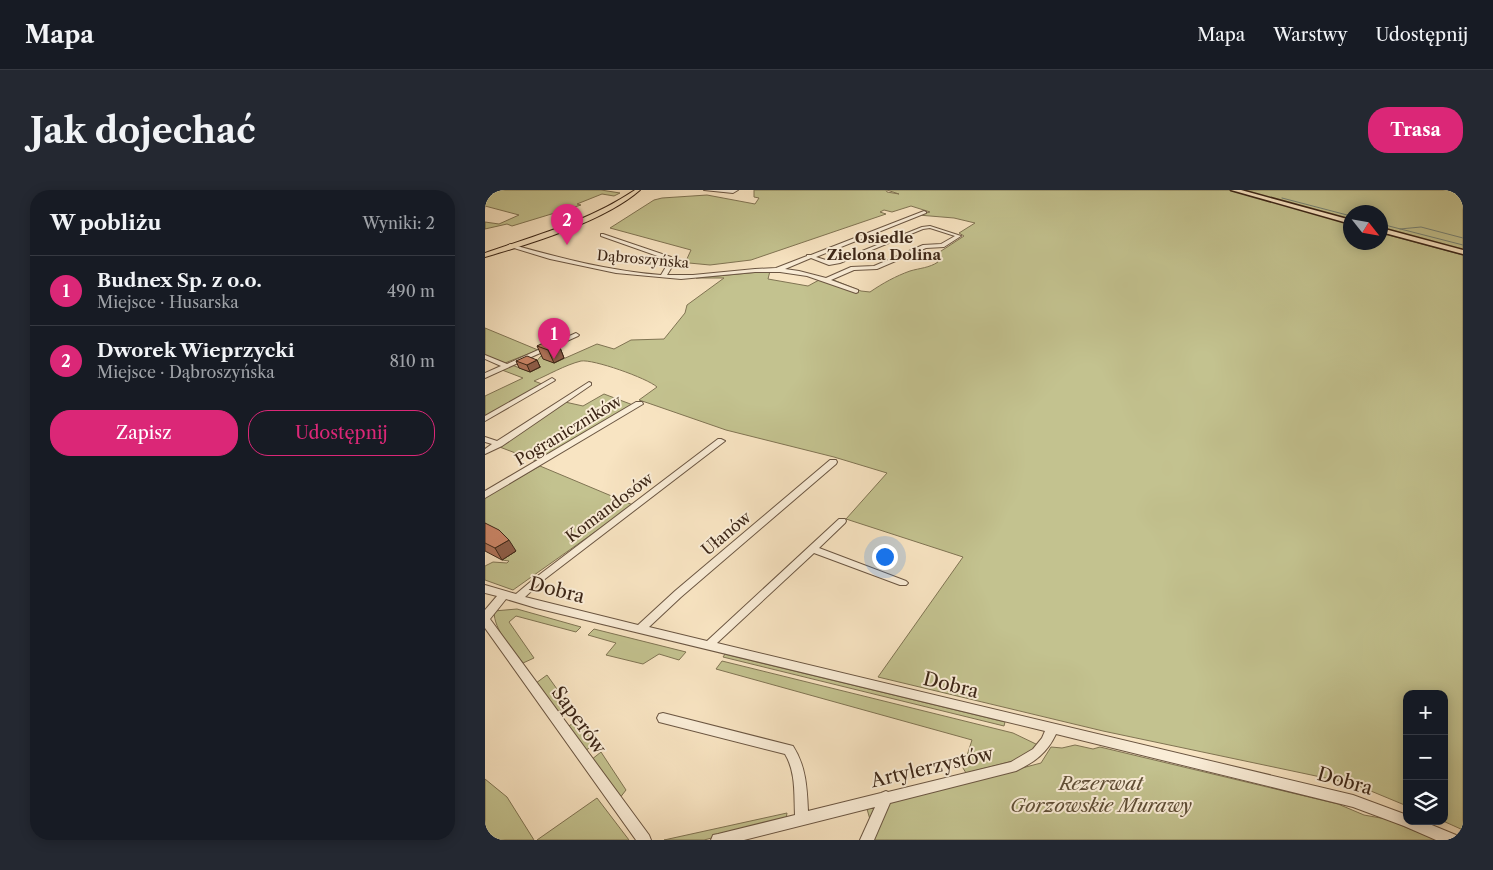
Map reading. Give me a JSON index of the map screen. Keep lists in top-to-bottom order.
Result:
{
  "streets": {
    "street": [
      "Dąbroszyńska",
      "Pograniczników",
      "Komandosów",
      "Ułanów",
      "Dobra",
      "Saperów",
      "Artylerzystów"
    ]
  },
  "crossings": [
    ["Komandosów", "Dobra"],
    ["Ułanów", "Dobra"],
    ["Dobra", "Artylerzystów"]
  ],
  "districts": ["Osiedle Zielona Dolina"],
  "parks": ["Rezerwat Gorzowskie Murawy"],
  "north": "bottom right",
  "page": {
    "header": "Mapa",
    "nav": ["Mapa", "Warstwy", "Udostępnij"],
    "buttons": [
      "Trasa",
      ["Zapisz", "Udostępnij"]
    ],
    "title": "Jak dojechać",
    "heading": ["W pobliżu", "Wyniki: 2"],
    "pins": ["2", "1"],
    "list": [
      {
        "mark": "1",
        "name": "Budnex Sp. z o.o.",
        "note": "Miejsce · Husarska",
        "value": "490 m"
      },
      {
        "mark": "2",
        "name": "Dworek Wieprzycki",
        "note": "Miejsce · Dąbroszyńska",
        "value": "810 m"
      }
    ],
    "map_buttons": ["+", "−"]
  }
}
